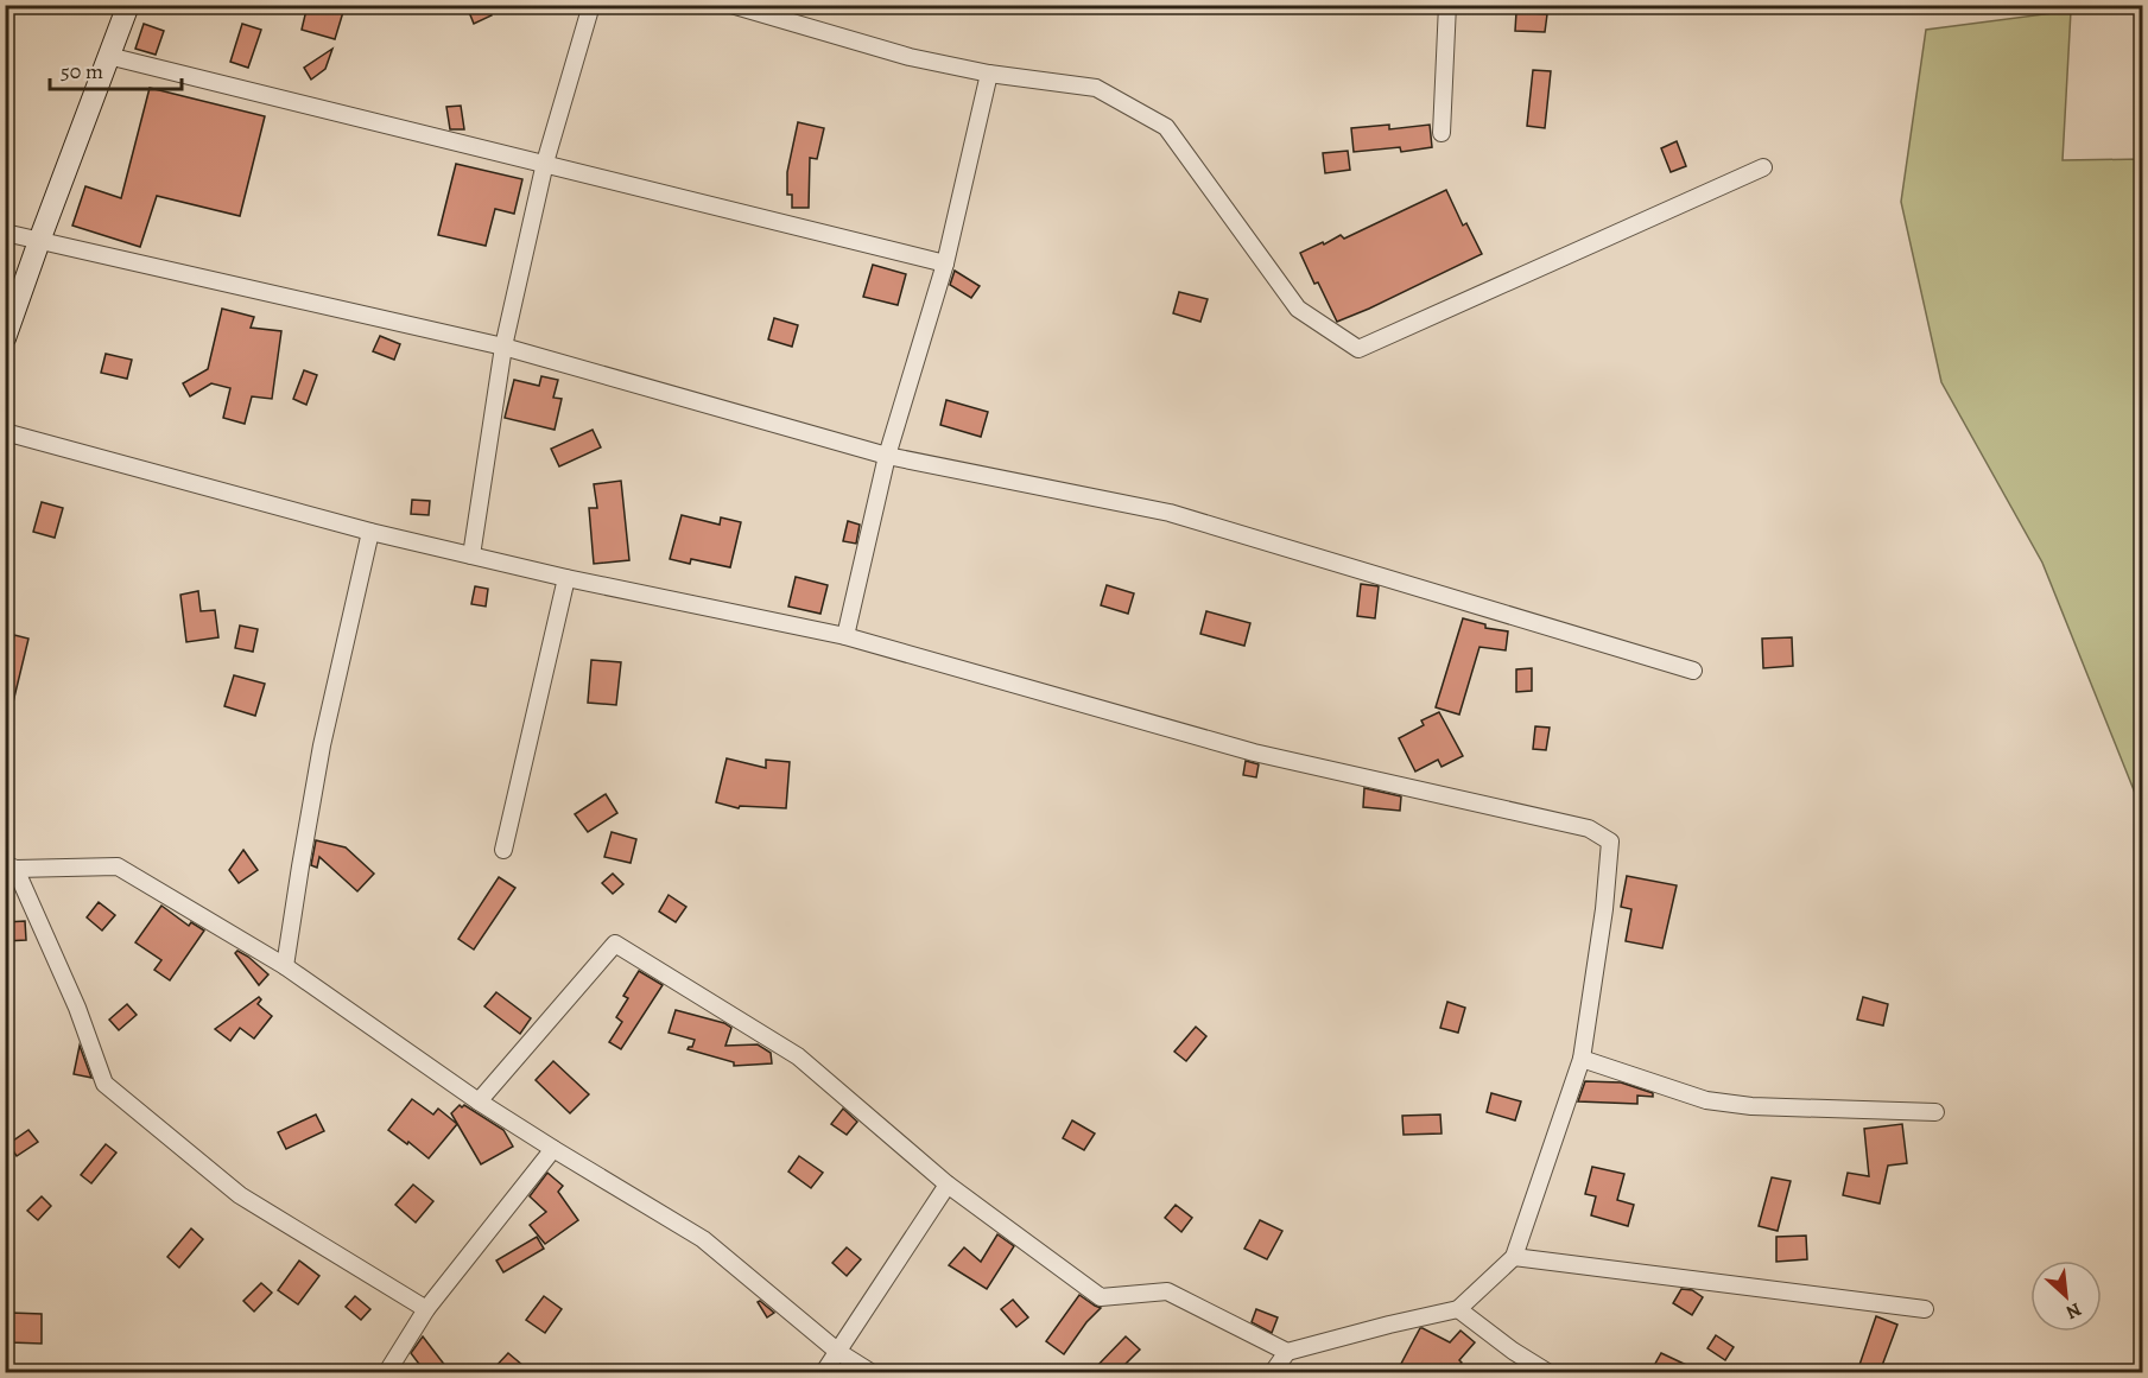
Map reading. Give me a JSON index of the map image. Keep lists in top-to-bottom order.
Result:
{
  "scale_bar": "50 m",
  "north": "bottom right"
}
